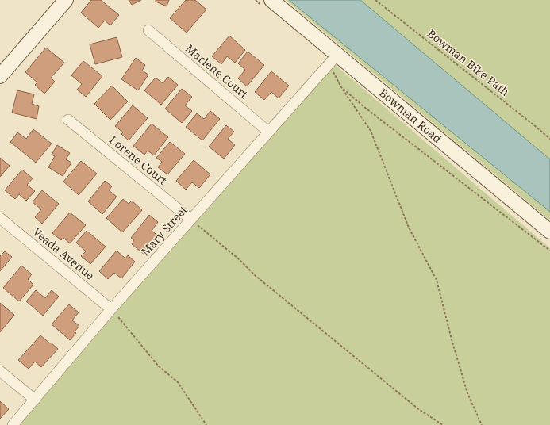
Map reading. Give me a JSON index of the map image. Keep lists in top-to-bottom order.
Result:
{
  "streets": {
    "main road": ["Bowman Road"],
    "street": [
      "Marlene Court",
      "Lorene Court",
      "Mary Street",
      "Veada Avenue"
    ],
    "path": ["Bowman Bike Path"]
  },
  "crossings": [
    ["Marlene Court", "Mary Street"],
    ["Bowman Road", "Mary Street"],
    ["Lorene Court", "Mary Street"],
    ["Mary Street", "Veada Avenue"]
  ]
}
